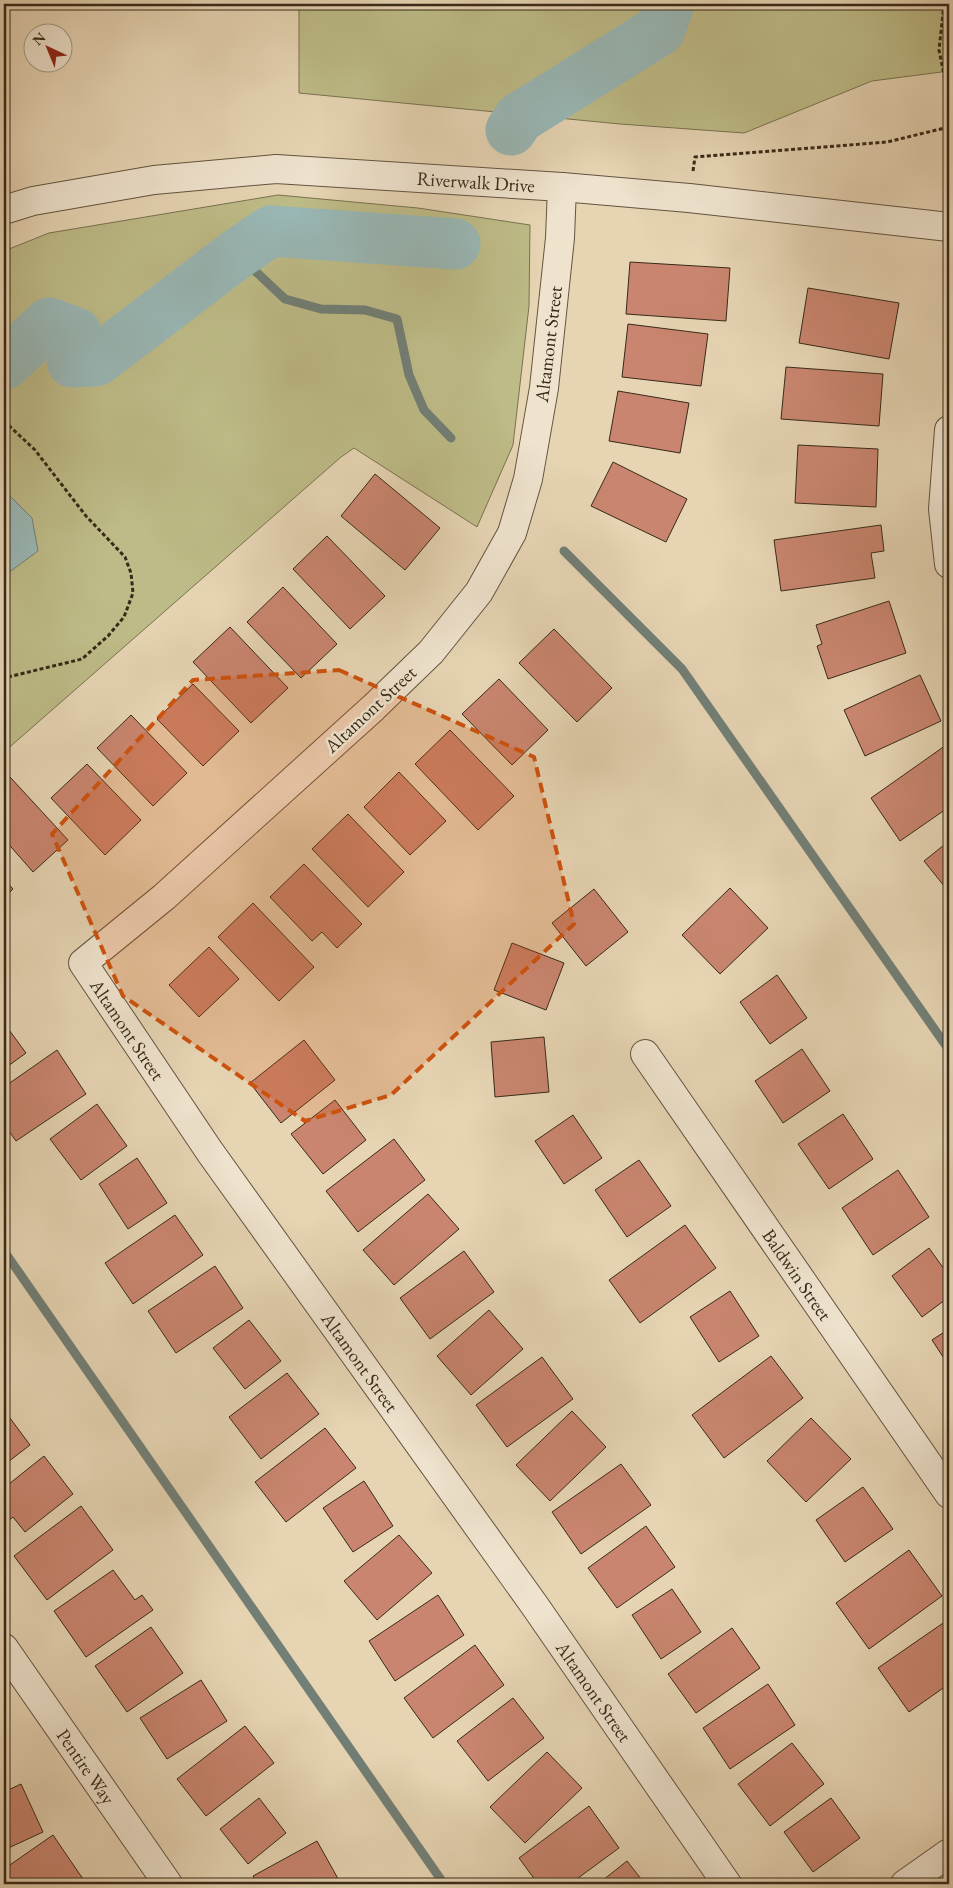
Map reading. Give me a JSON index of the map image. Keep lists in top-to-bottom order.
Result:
{
  "streets": {
    "street": [
      "Riverwalk Drive",
      "Altamont Street",
      "Baldwin Street",
      "Pentire Way"
    ]
  },
  "crossings": [
    ["Riverwalk Drive", "Altamont Street"]
  ],
  "north": "top left"
}
